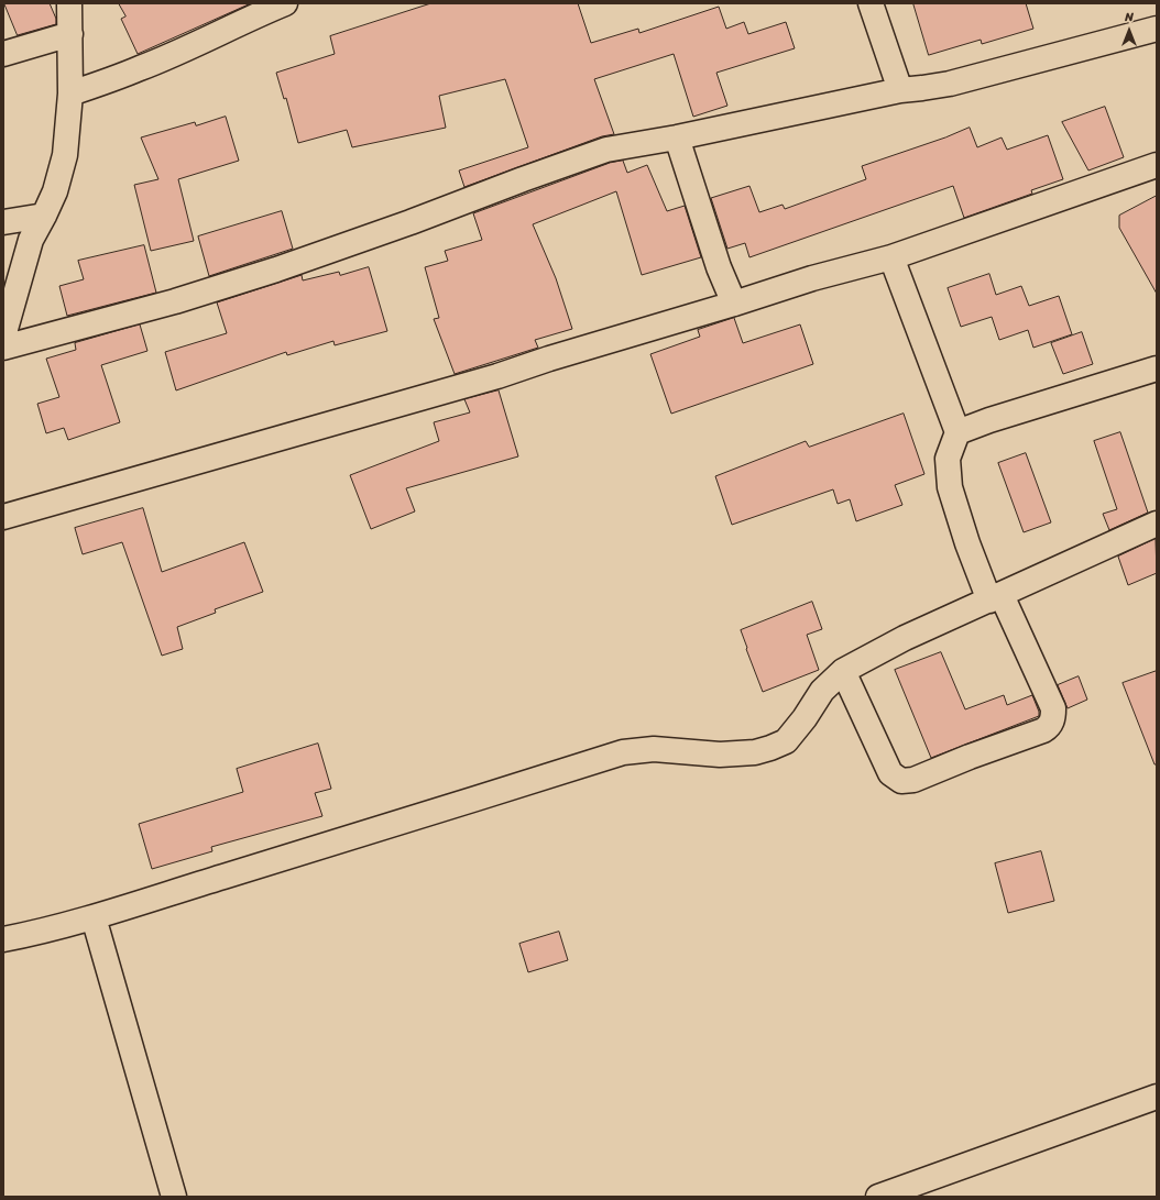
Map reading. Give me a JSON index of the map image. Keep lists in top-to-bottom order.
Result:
{
  "north": "top"
}
